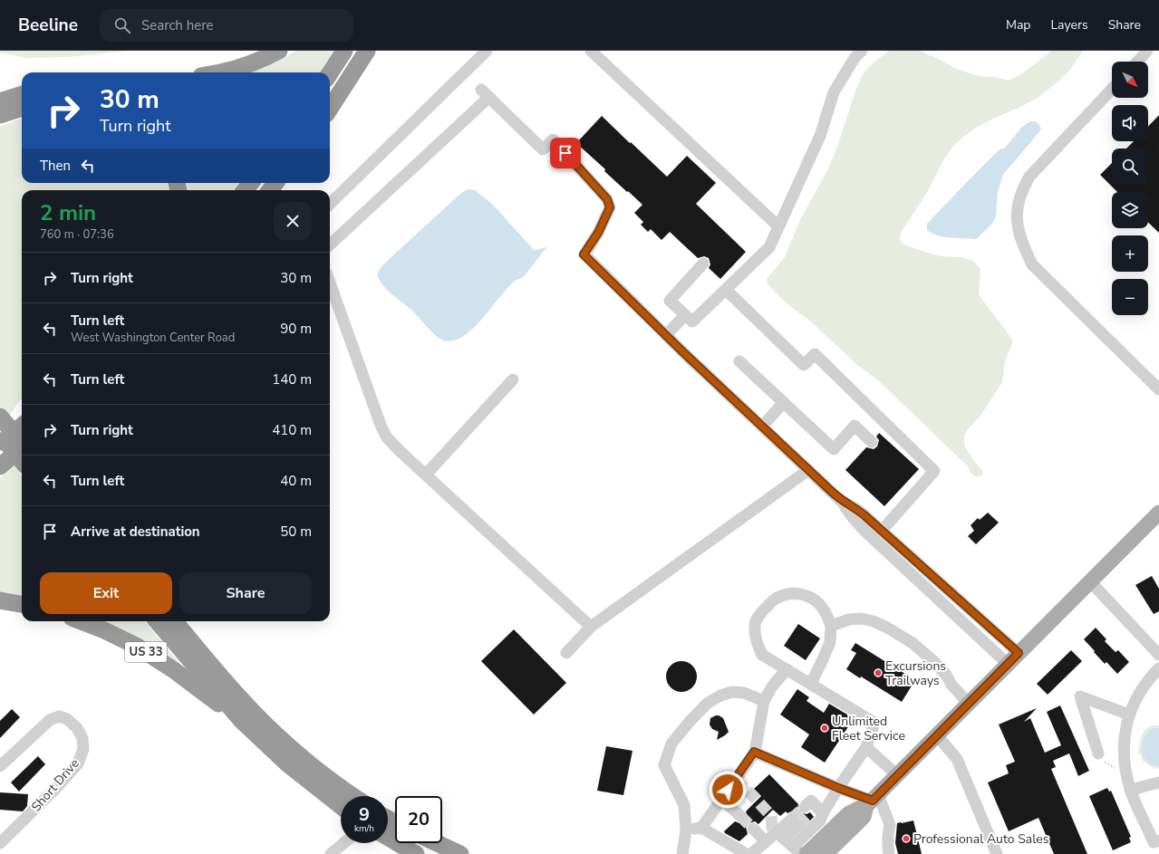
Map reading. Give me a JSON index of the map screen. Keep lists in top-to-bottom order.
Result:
{
  "streets": {
    "highway": ["US 33"],
    "street": ["Short Drive"]
  },
  "places": ["Excursions Trailways", "Unlimited Fleet Service", "Professional Auto Sales"],
  "north": "bottom right",
  "page": {
    "header": "Beeline",
    "search": "Search here",
    "nav": ["Map", "Layers", "Share"],
    "map_buttons": ["+", "−"],
    "turn": ["30 m", "Turn right"],
    "then": "Then",
    "heading": ["2 min", "760 m · 07:36"],
    "list": [
      {
        "name": "Turn right",
        "value": "30 m"
      },
      {
        "name": "Turn left",
        "note": "West Washington Center Road",
        "value": "90 m"
      },
      {
        "name": "Turn left",
        "value": "140 m"
      },
      {
        "name": "Turn right",
        "value": "410 m"
      },
      {
        "name": "Turn left",
        "value": "40 m"
      },
      {
        "name": "Arrive at destination",
        "value": "50 m"
      }
    ],
    "buttons": ["Exit", "Share"],
    "speed": "9 km/h",
    "limit": "20"
  }
}
